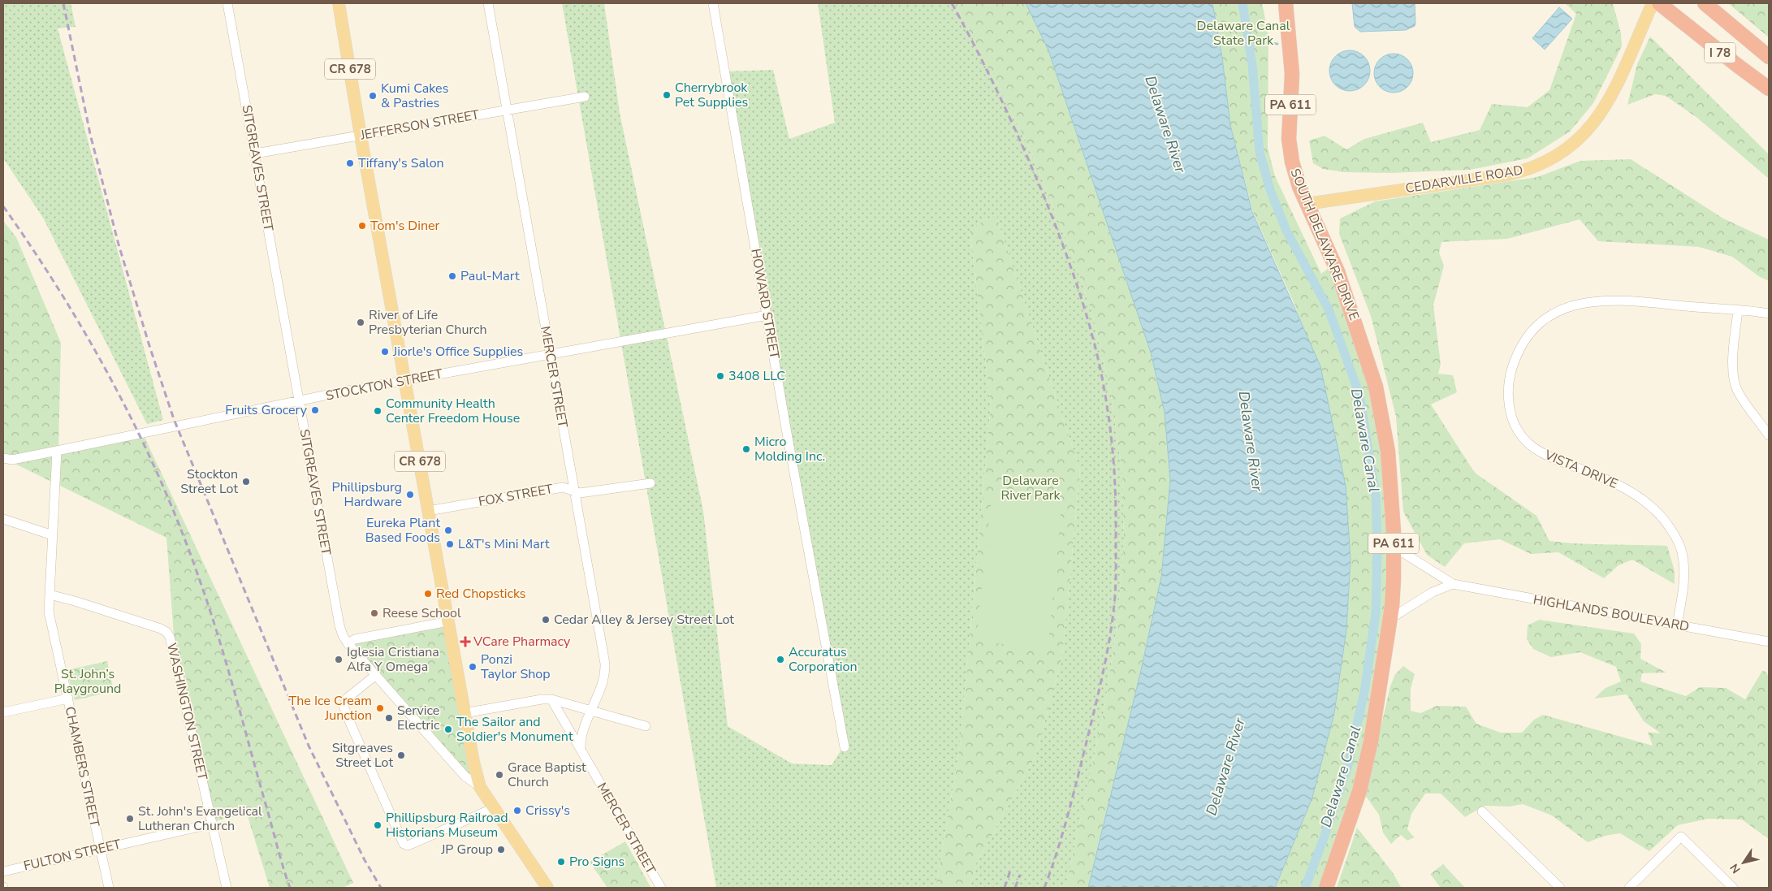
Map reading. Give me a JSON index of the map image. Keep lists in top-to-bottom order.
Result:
{
  "streets": {
    "highway": ["I 78", "PA 611", "SOUTH DELAWARE DRIVE"],
    "main road": ["CR 678", "CEDARVILLE ROAD"],
    "street": [
      "JEFFERSON STREET",
      "SITGREAVES STREET",
      "HOWARD STREET",
      "MERCER STREET",
      "STOCKTON STREET",
      "VISTA DRIVE",
      "FOX STREET",
      "HIGHLANDS BOULEVARD",
      "WASHINGTON STREET",
      "CHAMBERS STREET",
      "FULTON STREET"
    ]
  },
  "crossings": [
    ["CR 678", "JEFFERSON STREET"],
    ["CR 678", "SITGREAVES STREET"],
    ["CR 678", "STOCKTON STREET"],
    ["CR 678", "FOX STREET"],
    ["JEFFERSON STREET", "SITGREAVES STREET"],
    ["JEFFERSON STREET", "MERCER STREET"],
    ["SITGREAVES STREET", "STOCKTON STREET"],
    ["CEDARVILLE ROAD", "SOUTH DELAWARE DRIVE"],
    ["SOUTH DELAWARE DRIVE", "HIGHLANDS BOULEVARD"],
    ["HOWARD STREET", "STOCKTON STREET"],
    ["MERCER STREET", "STOCKTON STREET"],
    ["MERCER STREET", "FOX STREET"],
    ["STOCKTON STREET", "CHAMBERS STREET"],
    ["VISTA DRIVE", "HIGHLANDS BOULEVARD"],
    ["WASHINGTON STREET", "CHAMBERS STREET"],
    ["WASHINGTON STREET", "FULTON STREET"],
    ["CHAMBERS STREET", "FULTON STREET"]
  ],
  "water": ["Delaware River", "Delaware Canal"],
  "parks": ["Delaware Canal State Park", "Delaware River Park", "St. John’s Playground"],
  "places": {
    "other": [
      "Cherrybrook Pet Supplies",
      "Kumi Cakes & Pastries",
      "Tiffany's Salon",
      "Tom's Diner",
      "Paul-Mart",
      "River of Life Presbyterian Church",
      "Jiorle's Office Supplies",
      "3408 LLC",
      "Fruits Grocery",
      "Community Health Center Freedom House",
      "Micro Molding Inc.",
      "Stockton Street Lot",
      "Phillipsburg Hardware",
      "Eureka Plant Based Foods",
      "L&T's Mini Mart",
      "Red Chopsticks",
      "Reese School",
      "Cedar Alley & Jersey Street Lot",
      "Iglesia Cristiana Alfa Y Omega",
      "Accuratus Corporation",
      "Ponzi Taylor Shop",
      "The Ice Cream Junction",
      "Service Electric",
      "The Sailor and Soldier's Monument",
      "Sitgreaves Street Lot",
      "Grace Baptist Church",
      "Crissy's",
      "St. John's Evangelical Lutheran Church",
      "Phillipsburg Railroad Historians Museum",
      "JP Group",
      "Pro Signs"
    ],
    "health": ["VCare Pharmacy"]
  },
  "north": "bottom left"
}
